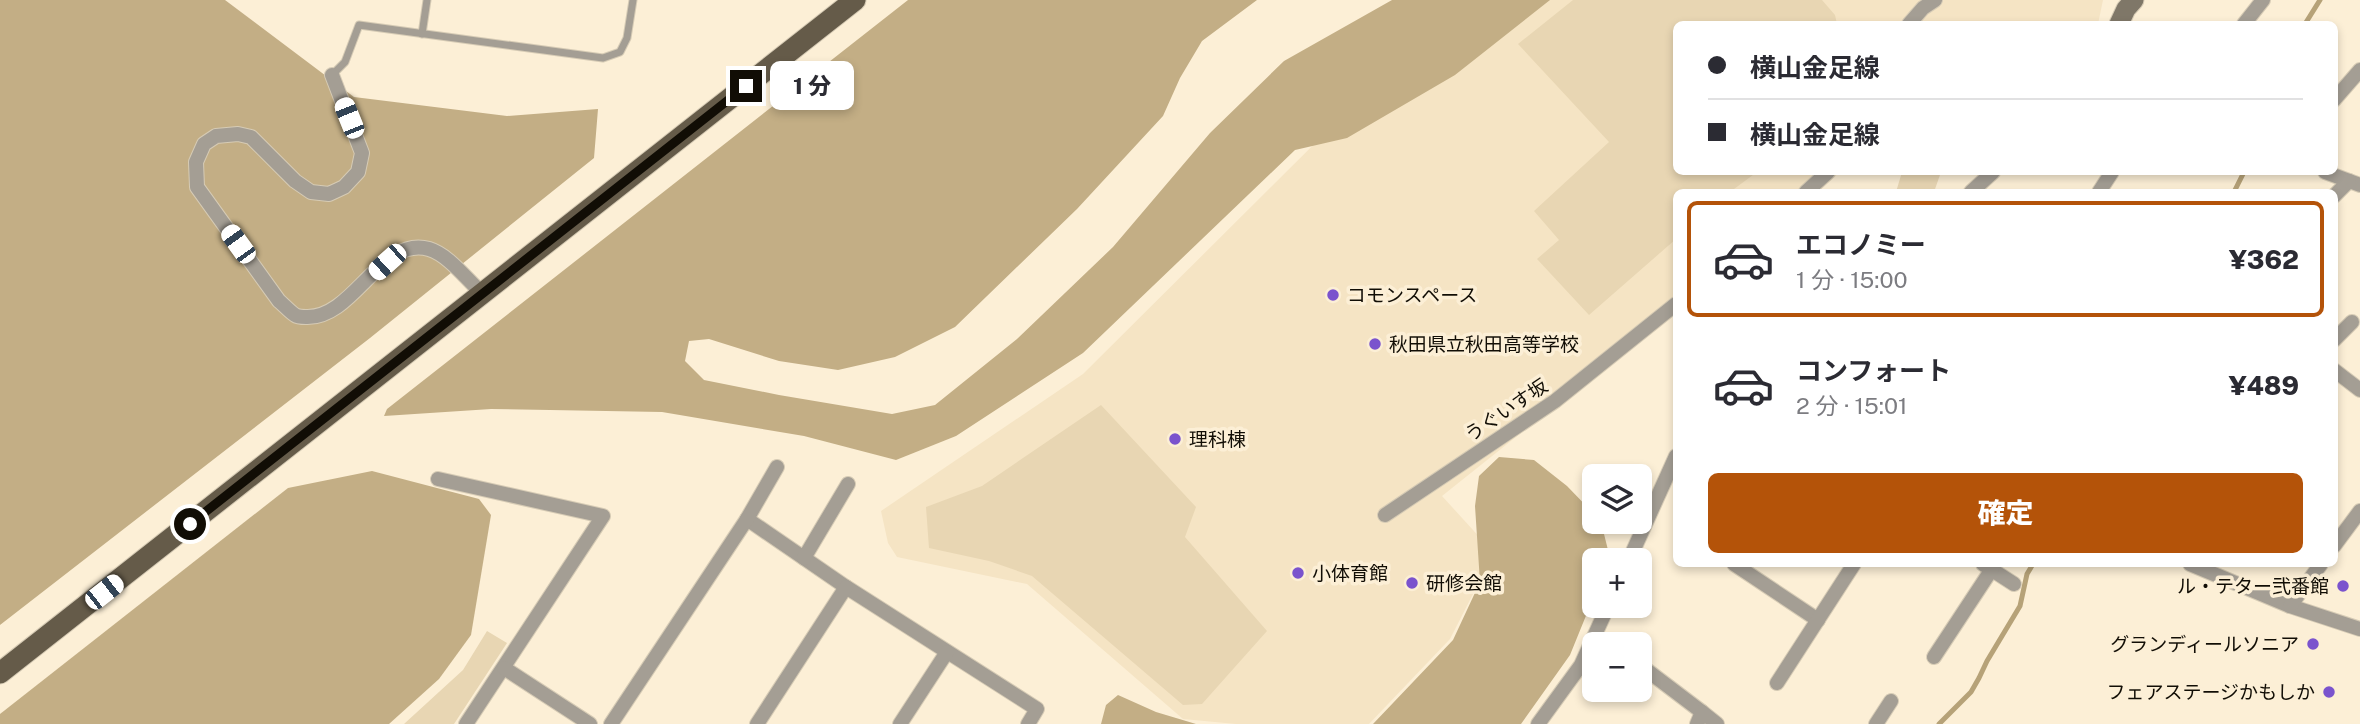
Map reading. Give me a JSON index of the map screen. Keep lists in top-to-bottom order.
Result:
{
  "streets": {
    "street": ["うぐいす坂"]
  },
  "places": [
    "コモンスペース",
    "秋田県立秋田高等学校",
    "理科棟",
    "小体育館",
    "研修会館",
    "ル・テター弐番館",
    "グランディールソニア",
    "フェアステージかもしか"
  ],
  "page": {
    "banner": ["横山金足線", "横山金足線"],
    "bubble": "1 分",
    "list": [
      {
        "name": "エコノミー",
        "note": "1 分 · 15:00",
        "value": "¥362"
      },
      {
        "name": "コンフォート",
        "note": "2 分 · 15:01",
        "value": "¥489"
      }
    ],
    "buttons": "確定",
    "map_buttons": ["+", "−"]
  }
}
